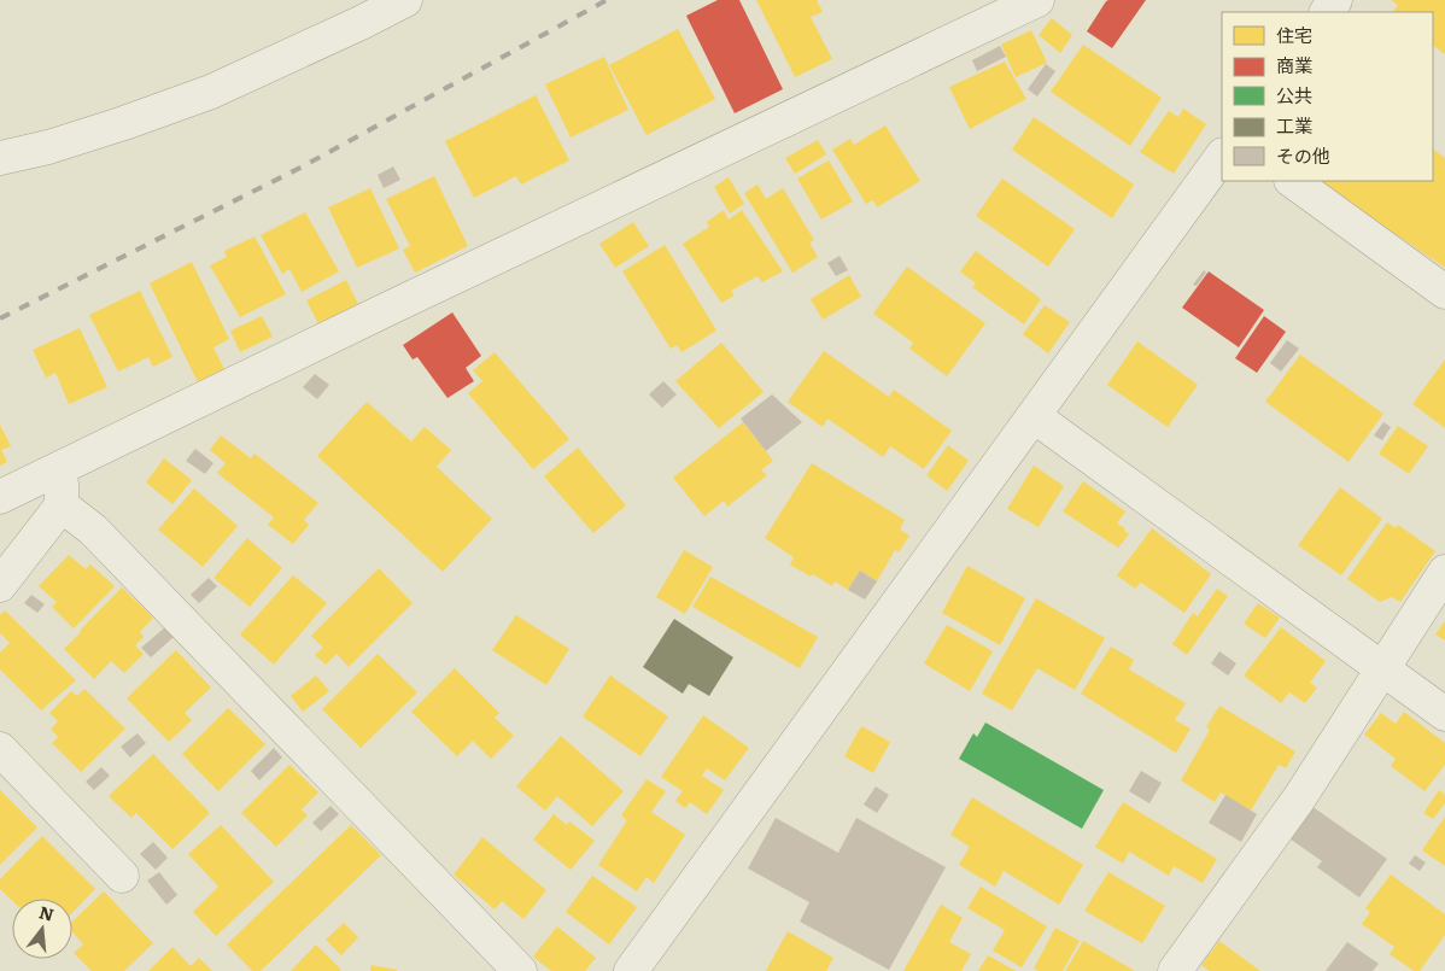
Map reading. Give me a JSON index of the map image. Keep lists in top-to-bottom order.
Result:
{
  "legend": [
    "住宅",
    "商業",
    "公共",
    "工業",
    "その他"
  ],
  "north": "top"
}
